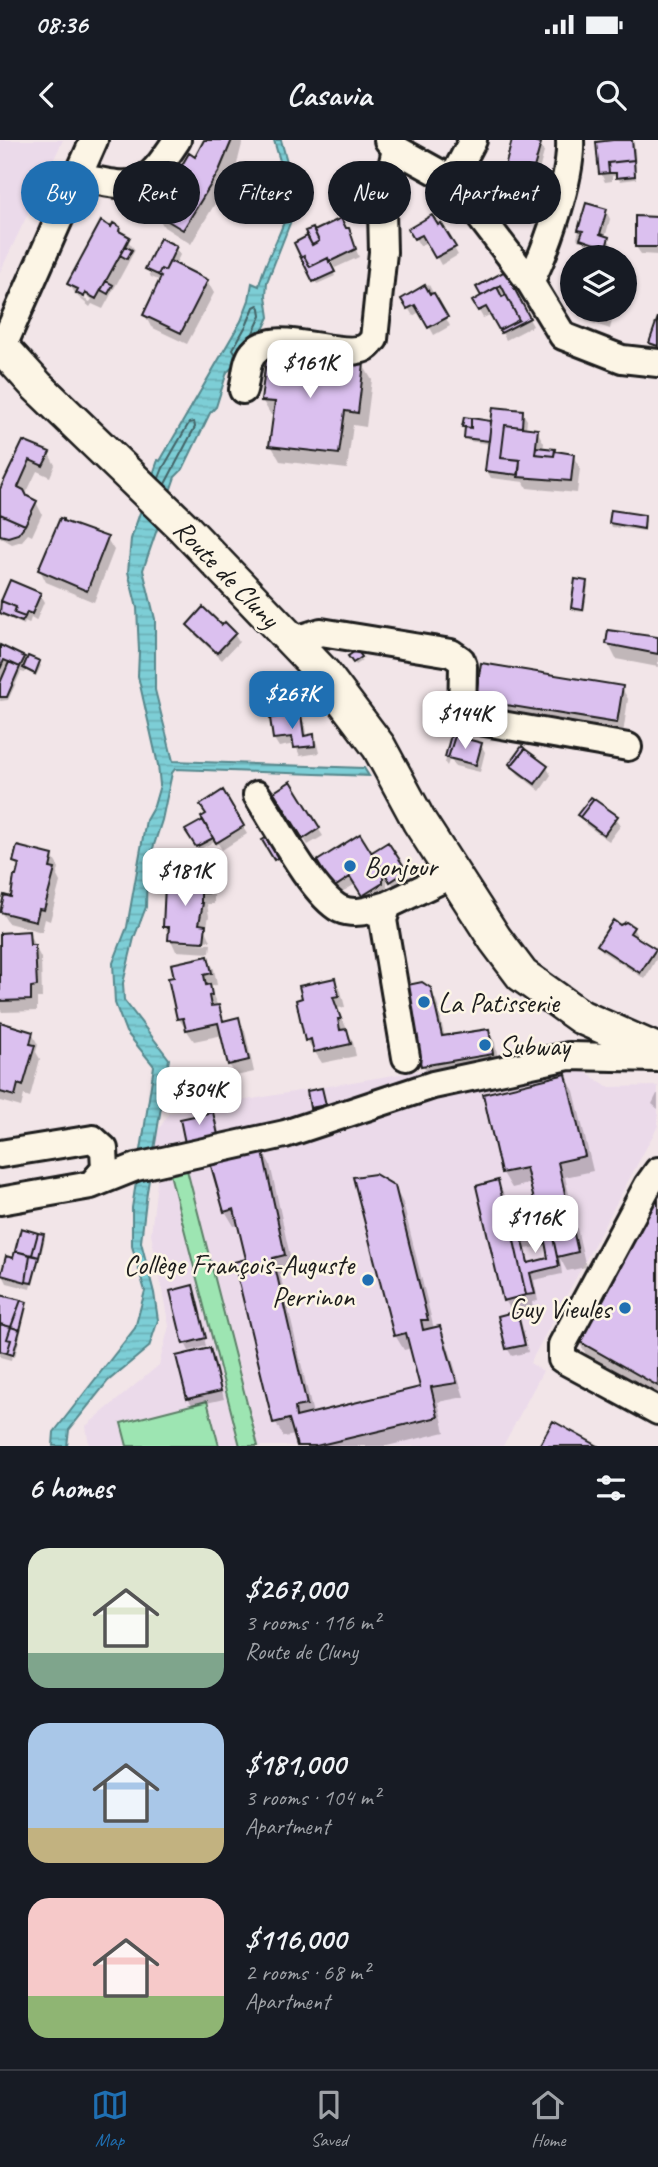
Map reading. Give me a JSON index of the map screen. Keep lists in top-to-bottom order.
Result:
{
  "streets": {
    "main road": ["Route de Cluny"]
  },
  "places": [
    "Bonjour",
    "La Patisserie",
    "Subway",
    "Collège François-Auguste Perrinon",
    "Guy Vieules"
  ],
  "page": {
    "status": "08:36",
    "header": "Casavia",
    "chip": [
      "Buy",
      "Rent",
      "Filters",
      "New",
      "Apartment"
    ],
    "price": [
      "$161K",
      "$267K",
      "$144K",
      "$181K",
      "$304K",
      "$116K"
    ],
    "heading": "6 homes",
    "list": [
      {
        "name": "$267,000",
        "note": "3 rooms · 116 m² · Route de Cluny"
      },
      {
        "name": "$181,000",
        "note": "3 rooms · 104 m² · Apartment"
      },
      {
        "name": "$116,000",
        "note": "2 rooms · 68 m² · Apartment"
      }
    ],
    "tabs": ["Map", "Saved", "Home"]
  }
}
